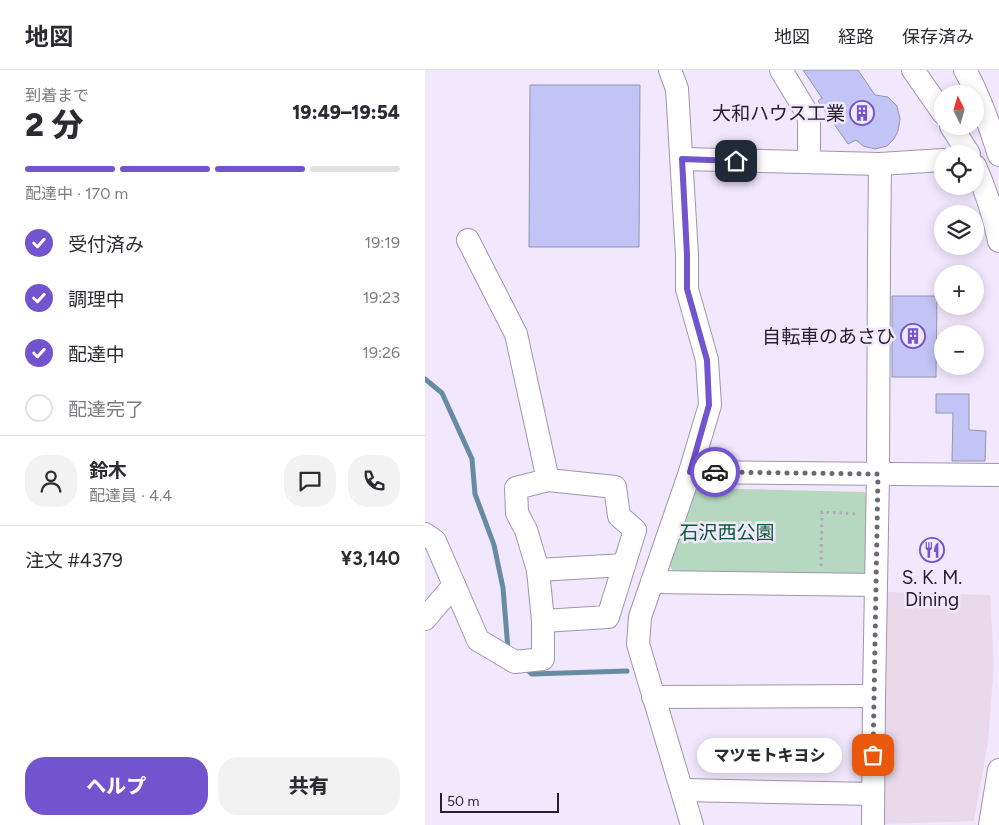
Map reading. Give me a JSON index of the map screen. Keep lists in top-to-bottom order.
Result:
{
  "parks": ["石沢西公園"],
  "places": {
    "building": ["大和ハウス工業", "自転車のあさひ"],
    "restaurant": ["S. K. M. Dining"],
    "other": ["マツモトキヨシ"]
  },
  "scale_bar": "50 m",
  "north": "top",
  "page": {
    "header": "地図",
    "nav": ["地図", "経路", "保存済み"],
    "heading": ["2 分", "到着まで", "19:49–19:54"],
    "panel": [
      "鈴木",
      "配達員 · 4.4",
      "注文 #4379",
      "¥3,140"
    ],
    "map_buttons": ["+", "−"],
    "bar": "配達中 · 170 m",
    "list": [
      ["受付済み", "19:19"],
      ["調理中", "19:23"],
      ["配達中", "19:26"],
      "配達完了"
    ],
    "bubble": "マツモトキヨシ",
    "buttons": ["ヘルプ", "共有"],
    "scale": "50 m"
  }
}
